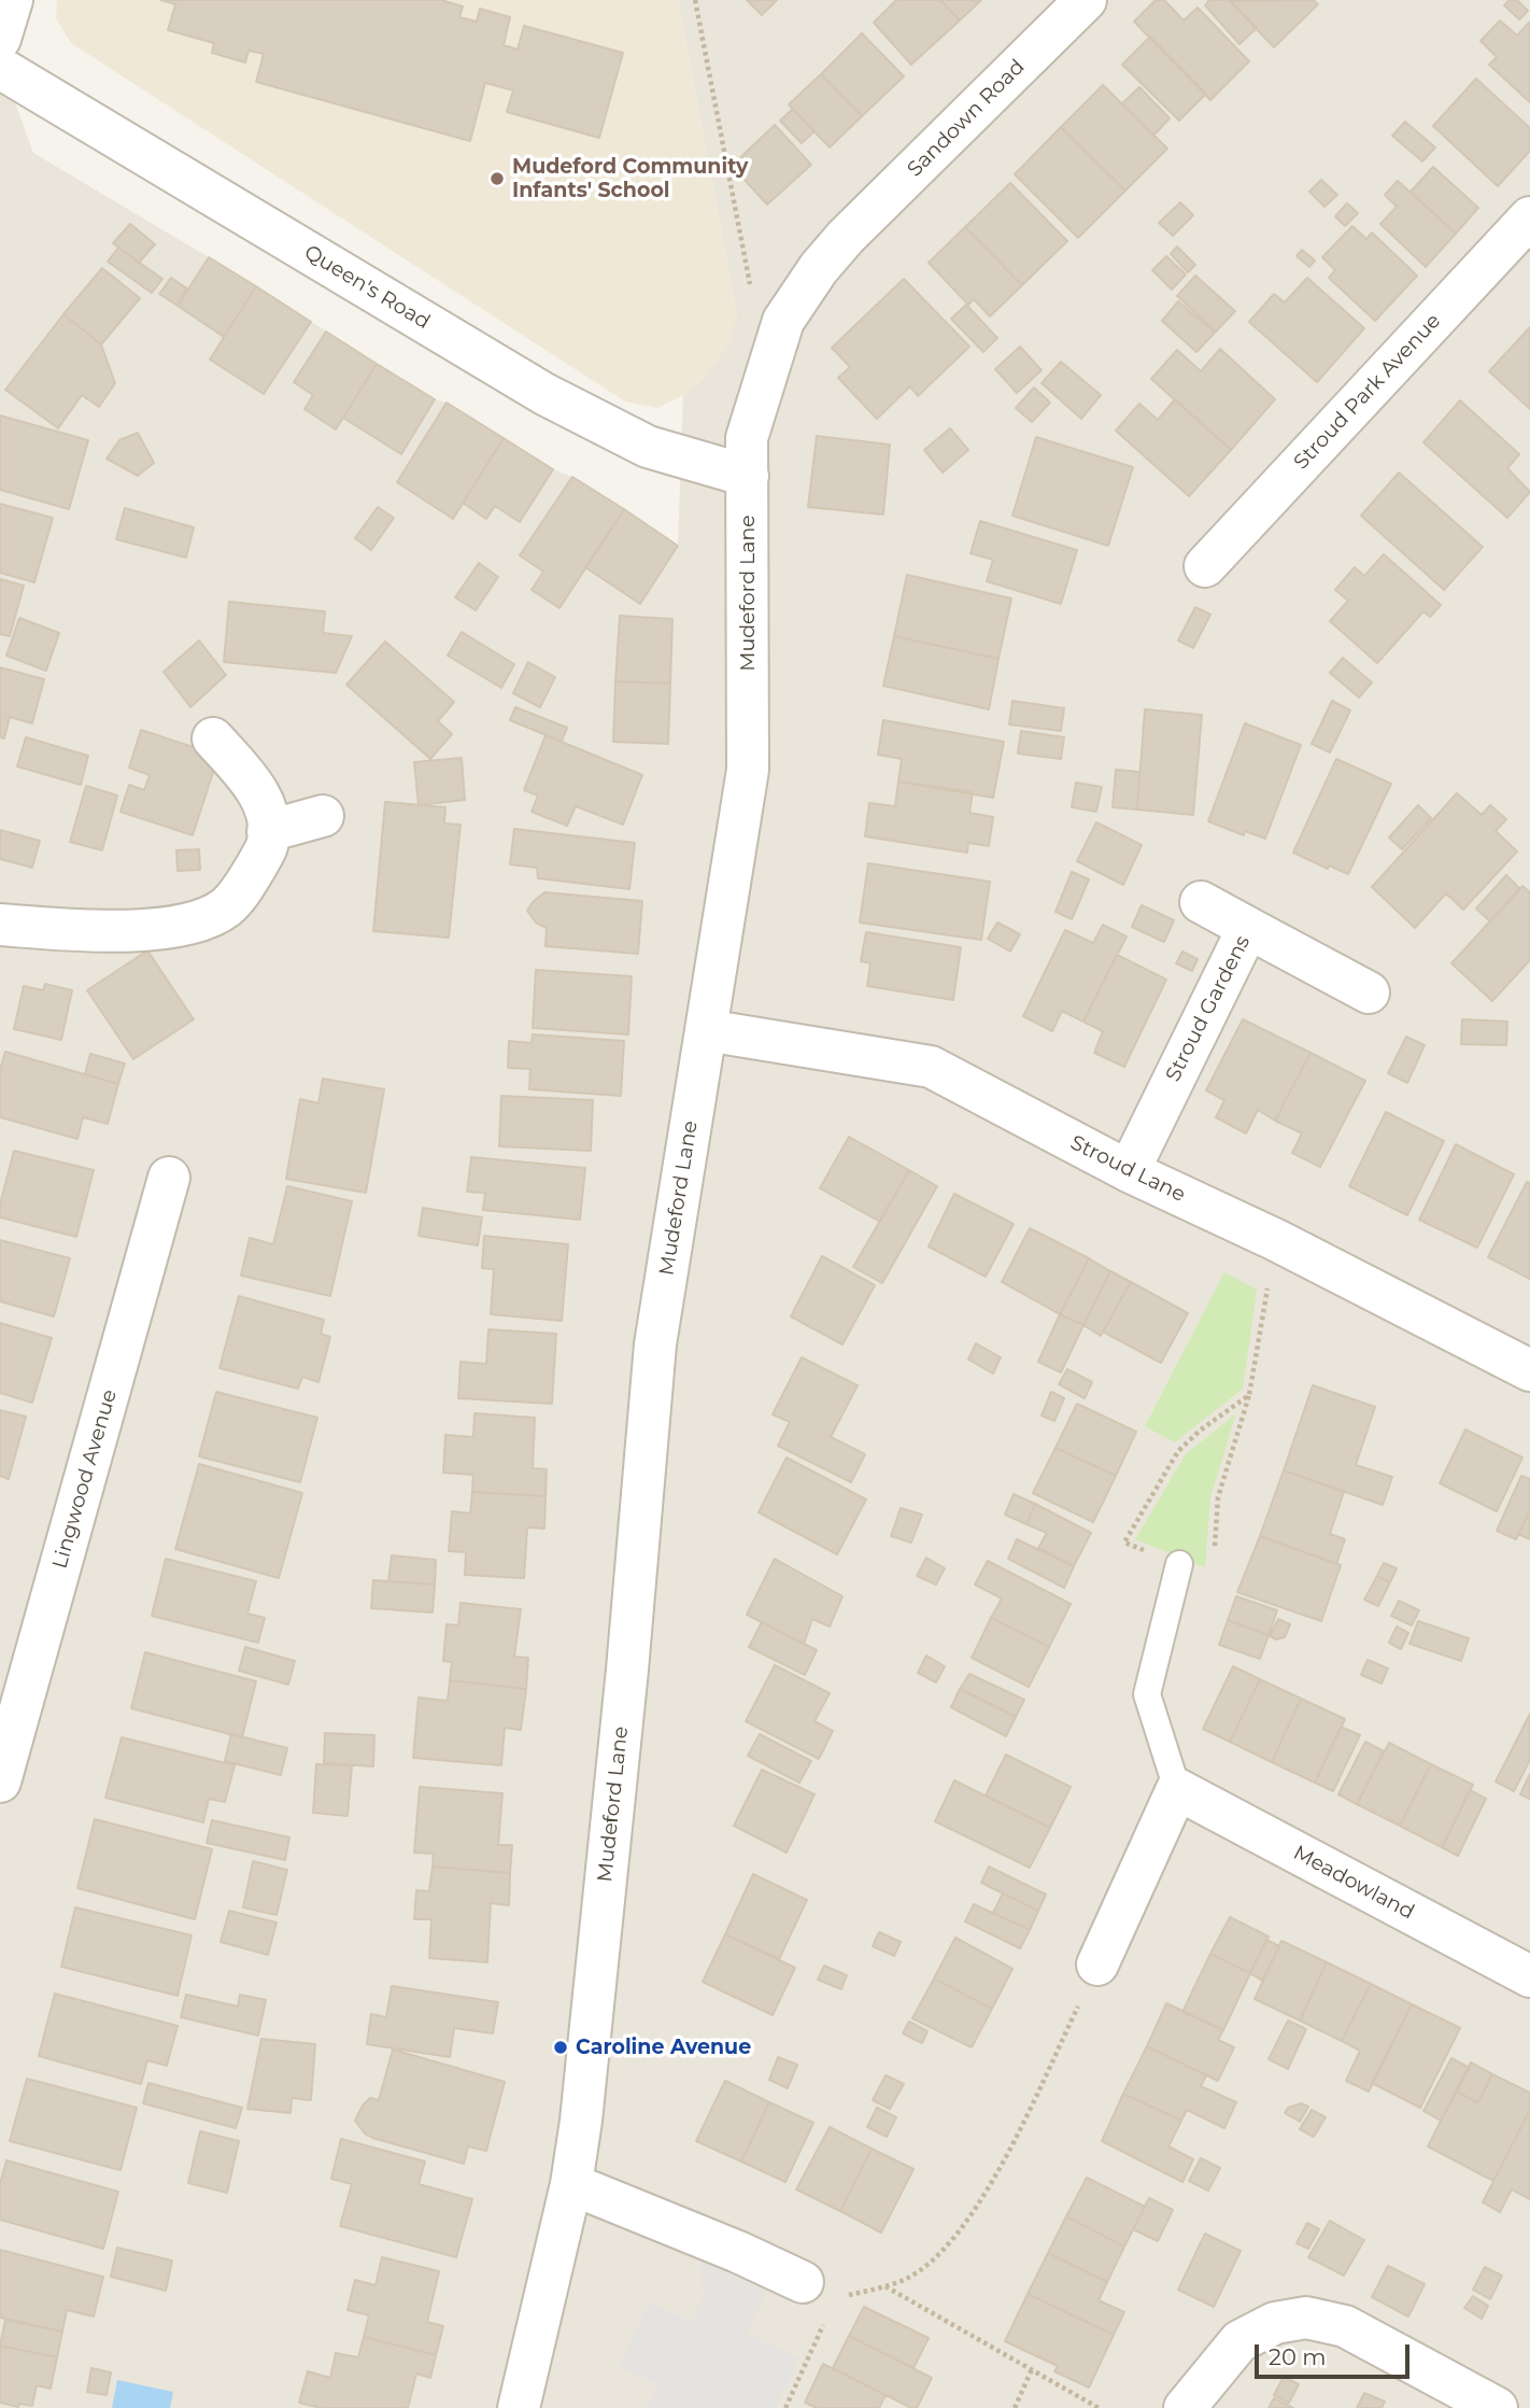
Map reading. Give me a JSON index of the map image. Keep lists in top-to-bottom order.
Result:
{
  "streets": {
    "street": [
      "Sandown Road",
      "Queen's Road",
      "Stroud Park Avenue",
      "Mudeford Lane",
      "Stroud Gardens",
      "Stroud Lane",
      "Lingwood Avenue",
      "Meadowland"
    ]
  },
  "crossings": [
    ["Sandown Road", "Mudeford Lane"],
    ["Queen's Road", "Mudeford Lane"],
    ["Mudeford Lane", "Stroud Lane"],
    ["Stroud Gardens", "Stroud Lane"]
  ],
  "places": ["Mudeford Community Infants' School", "Caroline Avenue"],
  "scale_bar": "20 m"
}
